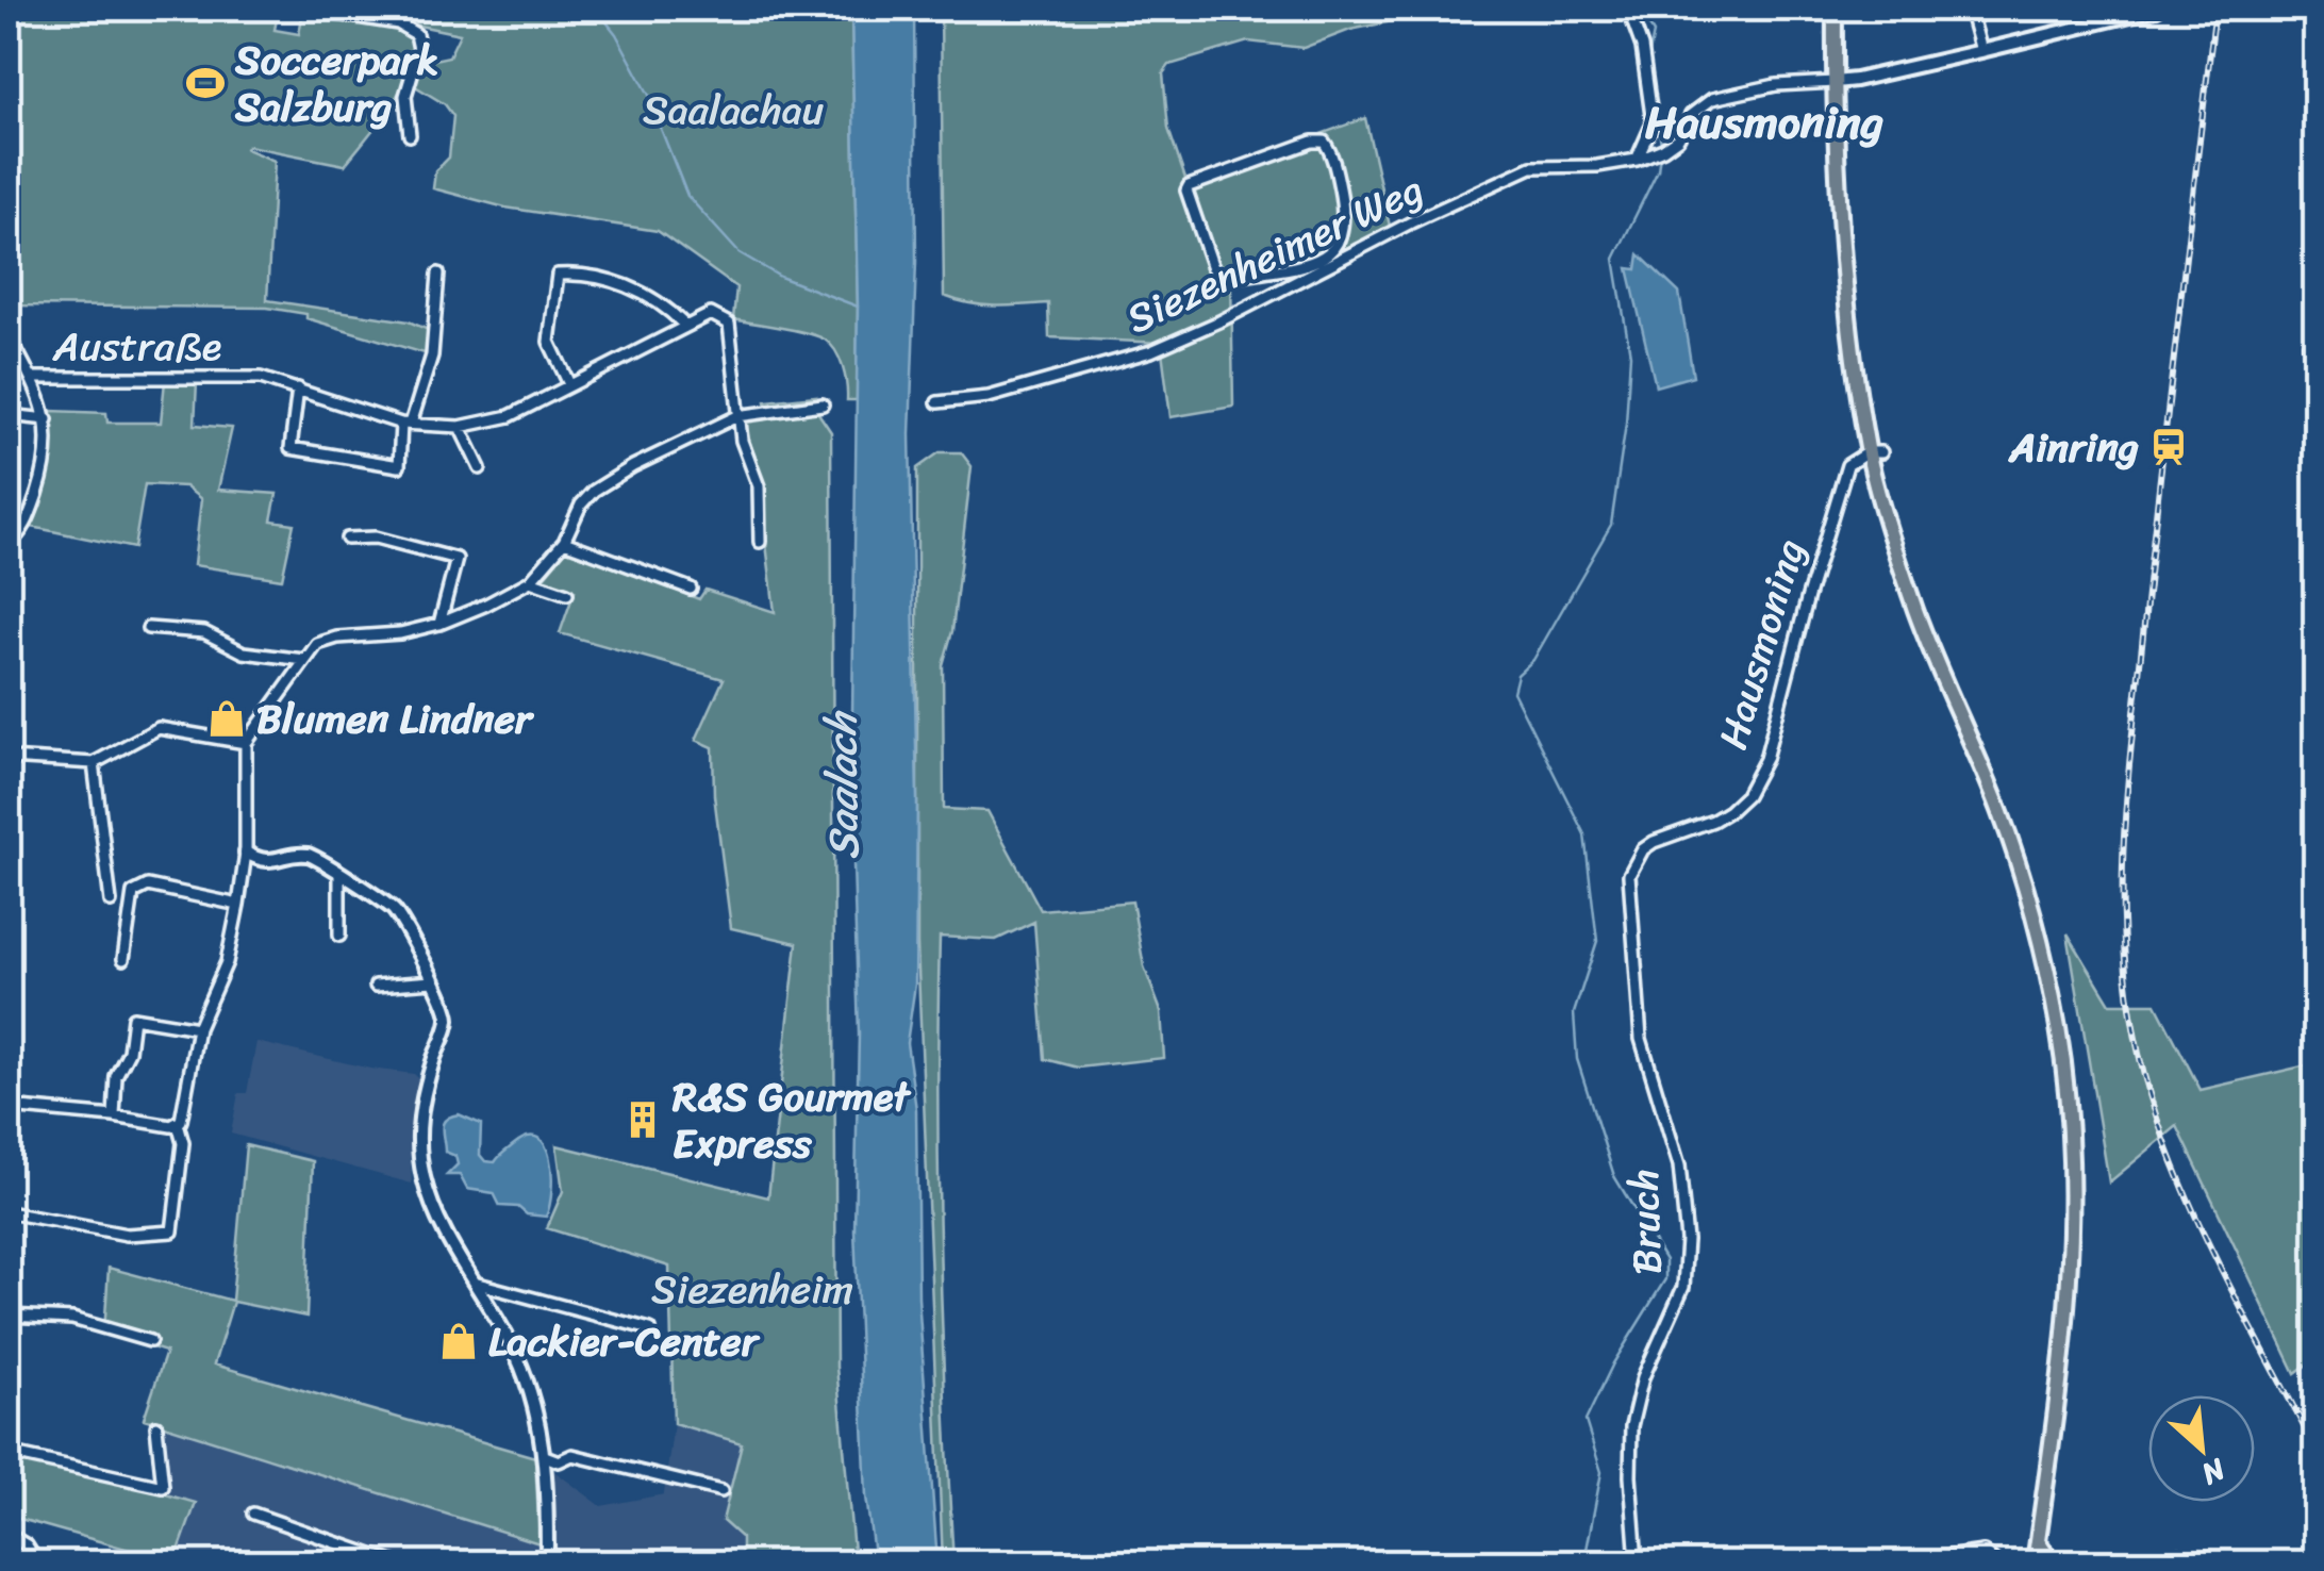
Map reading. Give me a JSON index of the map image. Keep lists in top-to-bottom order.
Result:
{
  "streets": {
    "street": [
      "Siezenheimer Weg",
      "Austraße",
      "Hausmoning",
      "Bruch"
    ]
  },
  "crossings": [
    ["Hausmoning", "Bruch"]
  ],
  "districts": ["Hausmoning"],
  "water": ["Saalach"],
  "parks": ["Saalachau", "Siezenheim"],
  "places": {
    "sports": ["Soccerpark Salzburg"],
    "station": ["Ainring"],
    "shop": ["Blumen Lindner", "Lackier-Center"],
    "building": ["R&S Gourmet Express"]
  },
  "north": "bottom right"
}
